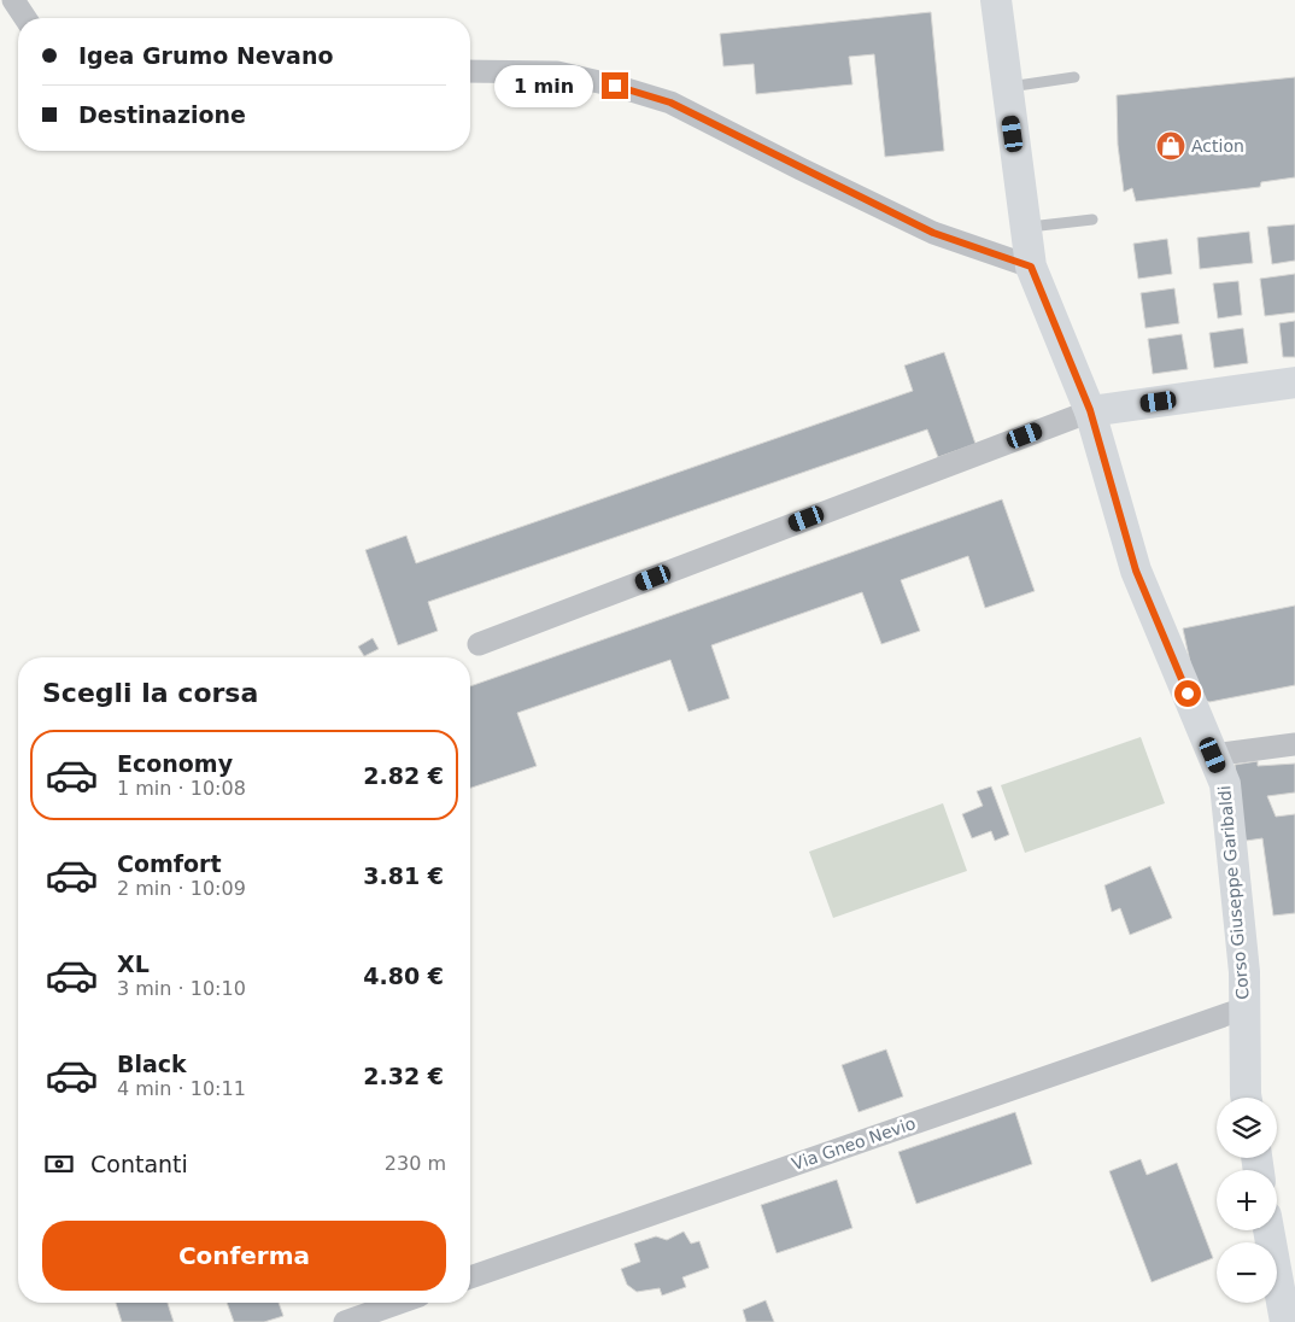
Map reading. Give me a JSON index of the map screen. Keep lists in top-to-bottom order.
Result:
{
  "streets": {
    "street": ["Corso Giuseppe Garibaldi", "Via Gneo Nevio"]
  },
  "crossings": [
    ["Corso Giuseppe Garibaldi", "Via Gneo Nevio"]
  ],
  "places": {
    "shop": ["Action"]
  },
  "page": {
    "banner": ["Igea Grumo Nevano", "Destinazione"],
    "bubble": "1 min",
    "heading": "Scegli la corsa",
    "list": [
      {
        "name": "Economy",
        "note": "1 min · 10:08",
        "value": "2.82 €"
      },
      {
        "name": "Comfort",
        "note": "2 min · 10:09",
        "value": "3.81 €"
      },
      {
        "name": "XL",
        "note": "3 min · 10:10",
        "value": "4.80 €"
      },
      {
        "name": "Black",
        "note": "4 min · 10:11",
        "value": "2.32 €"
      }
    ],
    "map_buttons": ["+", "−"],
    "pay": ["Contanti", "230 m"],
    "buttons": "Conferma"
  }
}
